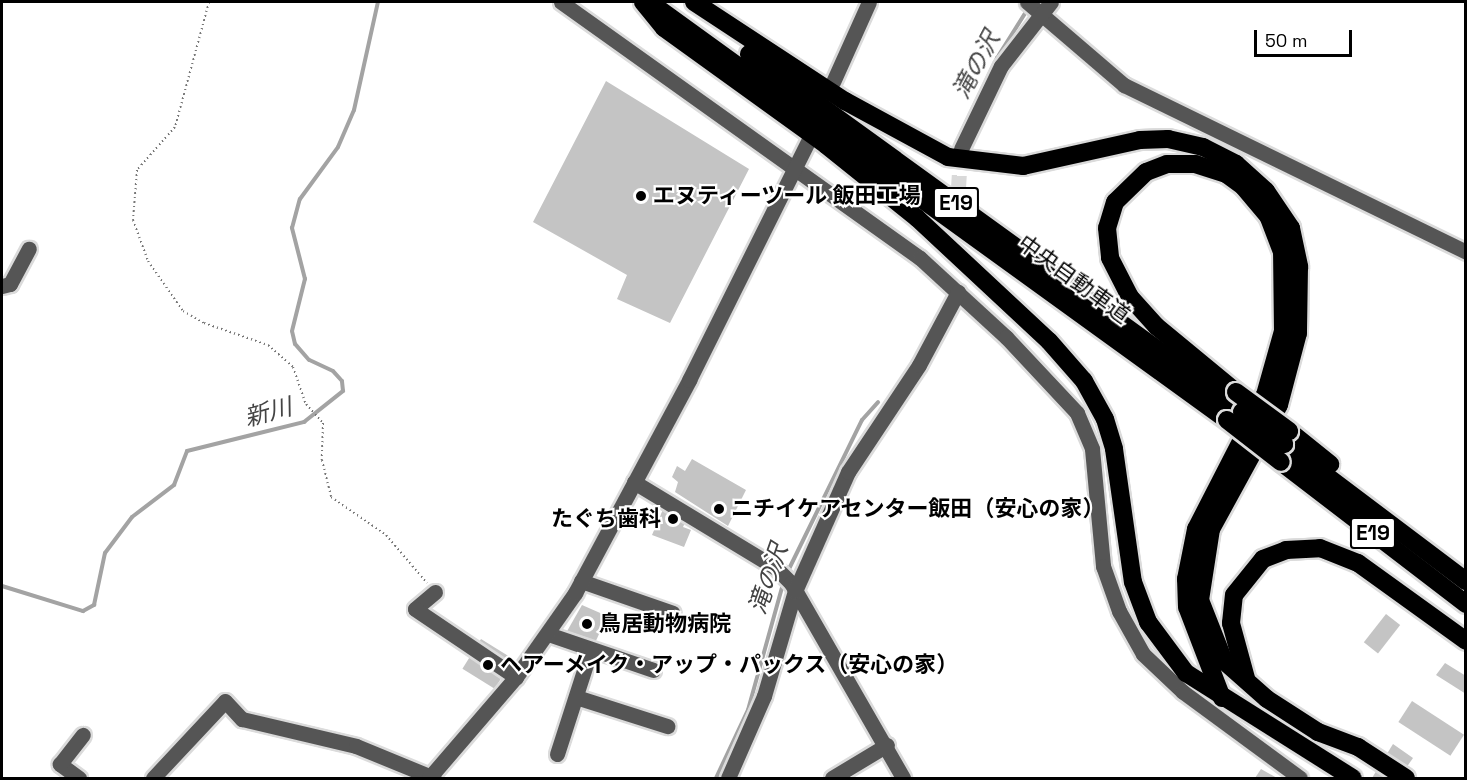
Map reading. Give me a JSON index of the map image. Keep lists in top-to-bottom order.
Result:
{
  "streets": {
    "highway": ["E19", "中央自動車道"]
  },
  "water": ["滝の沢", "新川"],
  "places": [
    "エヌティーツール 飯田工場",
    "ニチイケアセンター飯田（安心の家）",
    "たぐち歯科",
    "鳥居動物病院",
    "ヘアーメイク・アップ・パックス（安心の家）"
  ],
  "scale_bar": "50 m"
}
